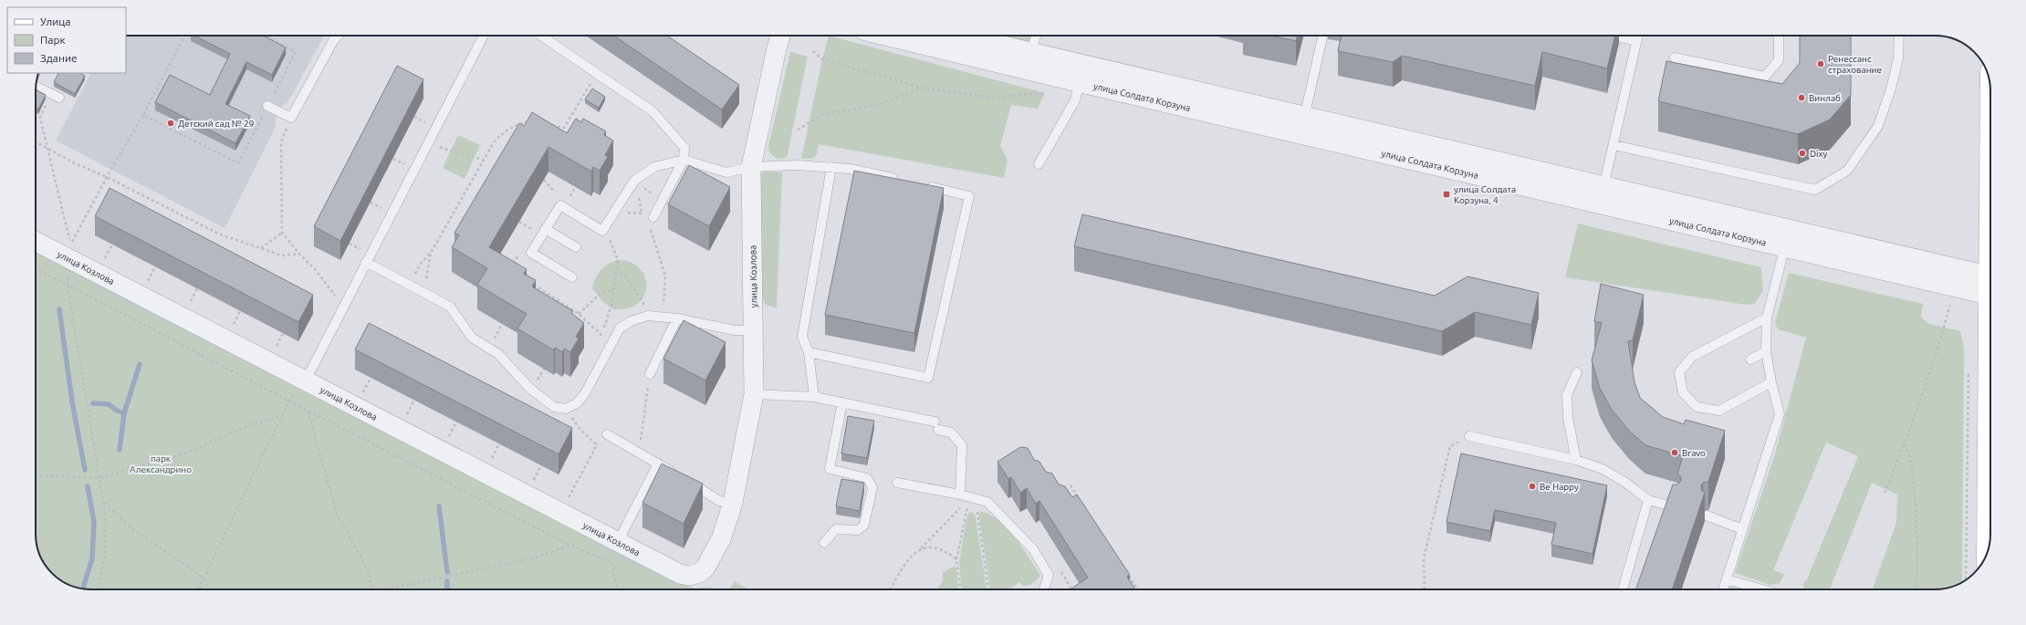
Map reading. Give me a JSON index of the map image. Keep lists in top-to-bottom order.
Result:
{
  "streets": {
    "street": ["улица Солдата Корзуна", "улица Козлова"]
  },
  "parks": ["парк Александрино"],
  "places": {
    "other": [
      "Ренессанс страхование",
      "Винлаб",
      "Детский сад № 29",
      "Dixy",
      "Bravo",
      "Be Happy"
    ],
    "transit": ["улица Солдата Корзуна, 4"]
  },
  "legend": ["Улица", "Парк", "Здание"]
}
